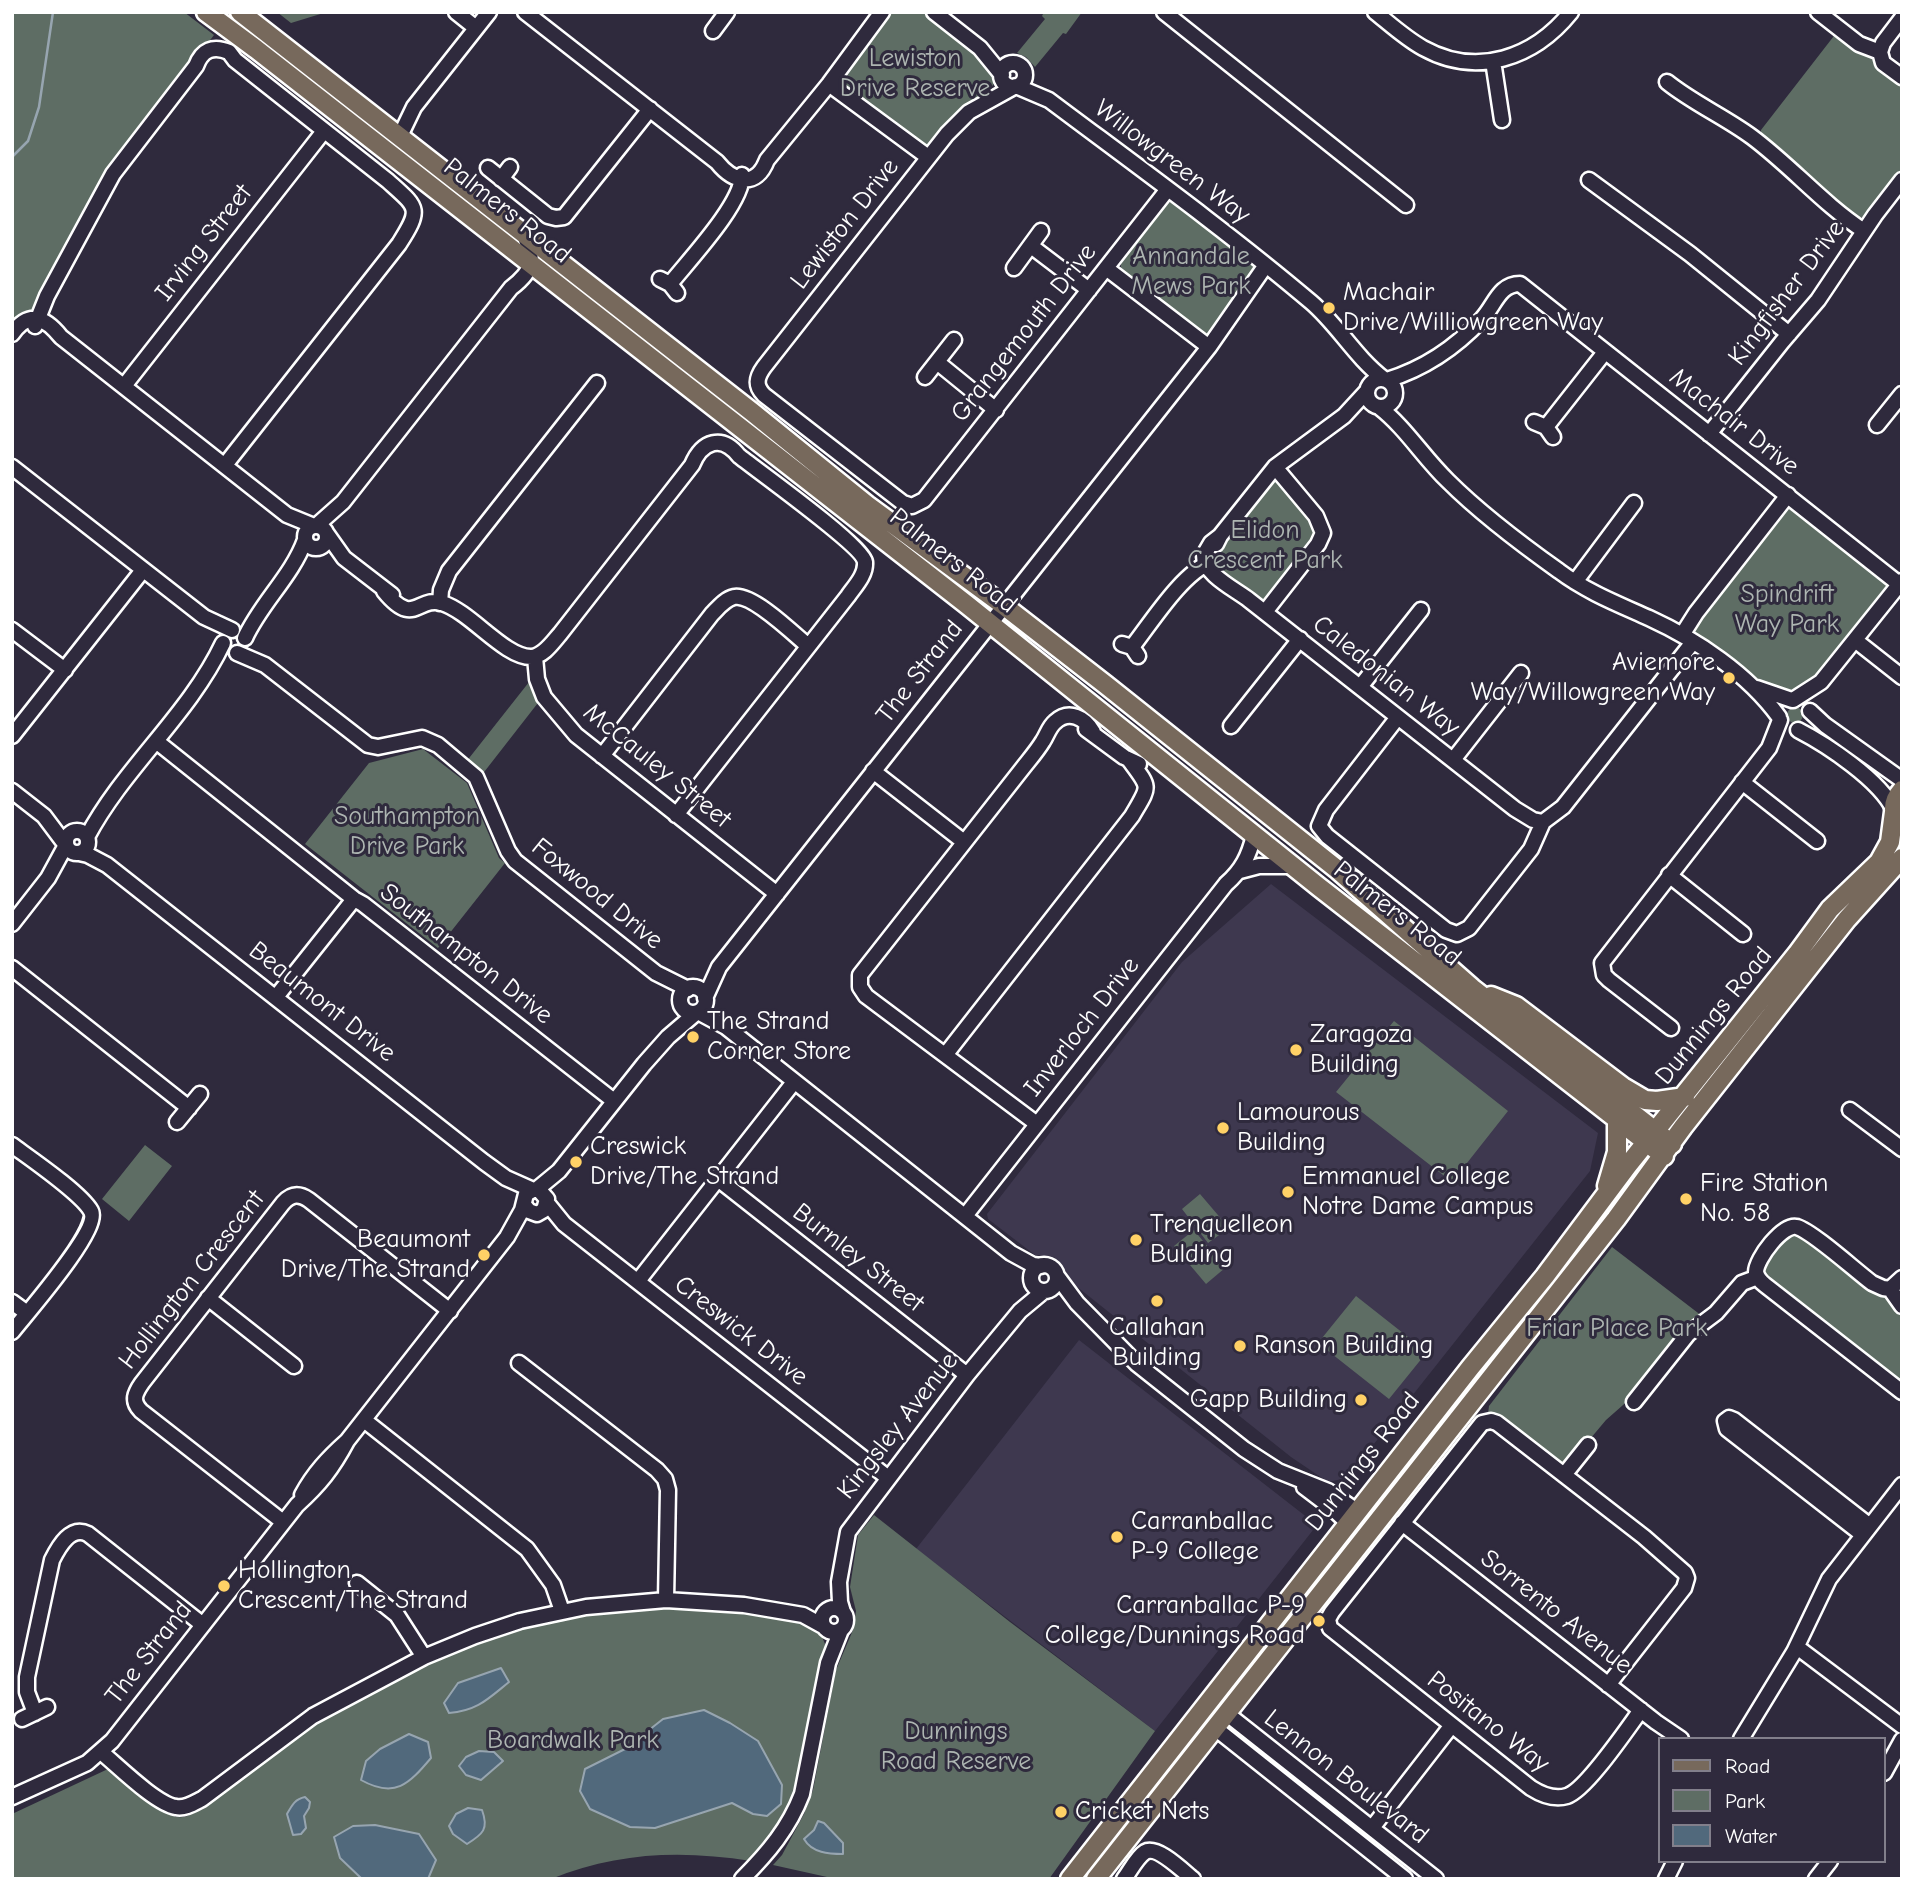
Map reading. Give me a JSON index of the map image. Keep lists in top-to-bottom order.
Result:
{
  "streets": {
    "main road": ["Palmers Road", "Dunnings Road"],
    "street": [
      "Willowgreen Way",
      "Lewiston Drive",
      "Irving Street",
      "Kingfisher Drive",
      "Grangemouth Drive",
      "Machair Drive",
      "The Strand",
      "Caledonian Way",
      "McCauley Street",
      "Foxwood Drive",
      "Southampton Drive",
      "Beaumont Drive",
      "Inverloch Drive",
      "Burnley Street",
      "Hollington Crescent",
      "Creswick Drive",
      "Kingsley Avenue",
      "Sorrento Avenue",
      "Positano Way",
      "Lennon Boulevard"
    ]
  },
  "crossings": [
    ["Willowgreen Way", "Lewiston Drive"],
    ["Willowgreen Way", "Grangemouth Drive"],
    ["Willowgreen Way", "Machair Drive"],
    ["Willowgreen Way", "The Strand"],
    ["Palmers Road", "The Strand"],
    ["Palmers Road", "Dunnings Road"],
    ["Palmers Road", "Inverloch Drive"],
    ["Lewiston Drive", "Grangemouth Drive"],
    ["Kingfisher Drive", "Machair Drive"],
    ["The Strand", "McCauley Street"],
    ["The Strand", "Foxwood Drive"],
    ["The Strand", "Southampton Drive"],
    ["The Strand", "Beaumont Drive"],
    ["The Strand", "Hollington Crescent"],
    ["The Strand", "Creswick Drive"],
    ["Beaumont Drive", "Creswick Drive"],
    ["Dunnings Road", "Lennon Boulevard"],
    ["Burnley Street", "Kingsley Avenue"],
    ["Creswick Drive", "Kingsley Avenue"],
    ["Sorrento Avenue", "Positano Way"]
  ],
  "parks": [
    "Lewiston Drive Reserve",
    "Annandale Mews Park",
    "Elidon Crescent Park",
    "Spindrift Way Park",
    "Southampton Drive Park",
    "Friar Place Park",
    "Dunnings Road Reserve",
    "Boardwalk Park"
  ],
  "places": [
    "Machair Drive/Williowgreen Way",
    "Aviemore Way/Willowgreen Way",
    "The Strand Corner Store",
    "Zaragoza Building",
    "Lamourous Building",
    "Creswick Drive/The Strand",
    "Emmanuel College Notre Dame Campus",
    "Fire Station No. 58",
    "Trenquelleon Bulding",
    "Beaumont Drive/The Strand",
    "Callahan Building",
    "Ranson Building",
    "Gapp Building",
    "Carranballac P-9 College",
    "Hollington Crescent/The Strand",
    "Carranballac P-9 College/Dunnings Road",
    "Cricket Nets"
  ],
  "legend": ["Road", "Park", "Water"]
}
